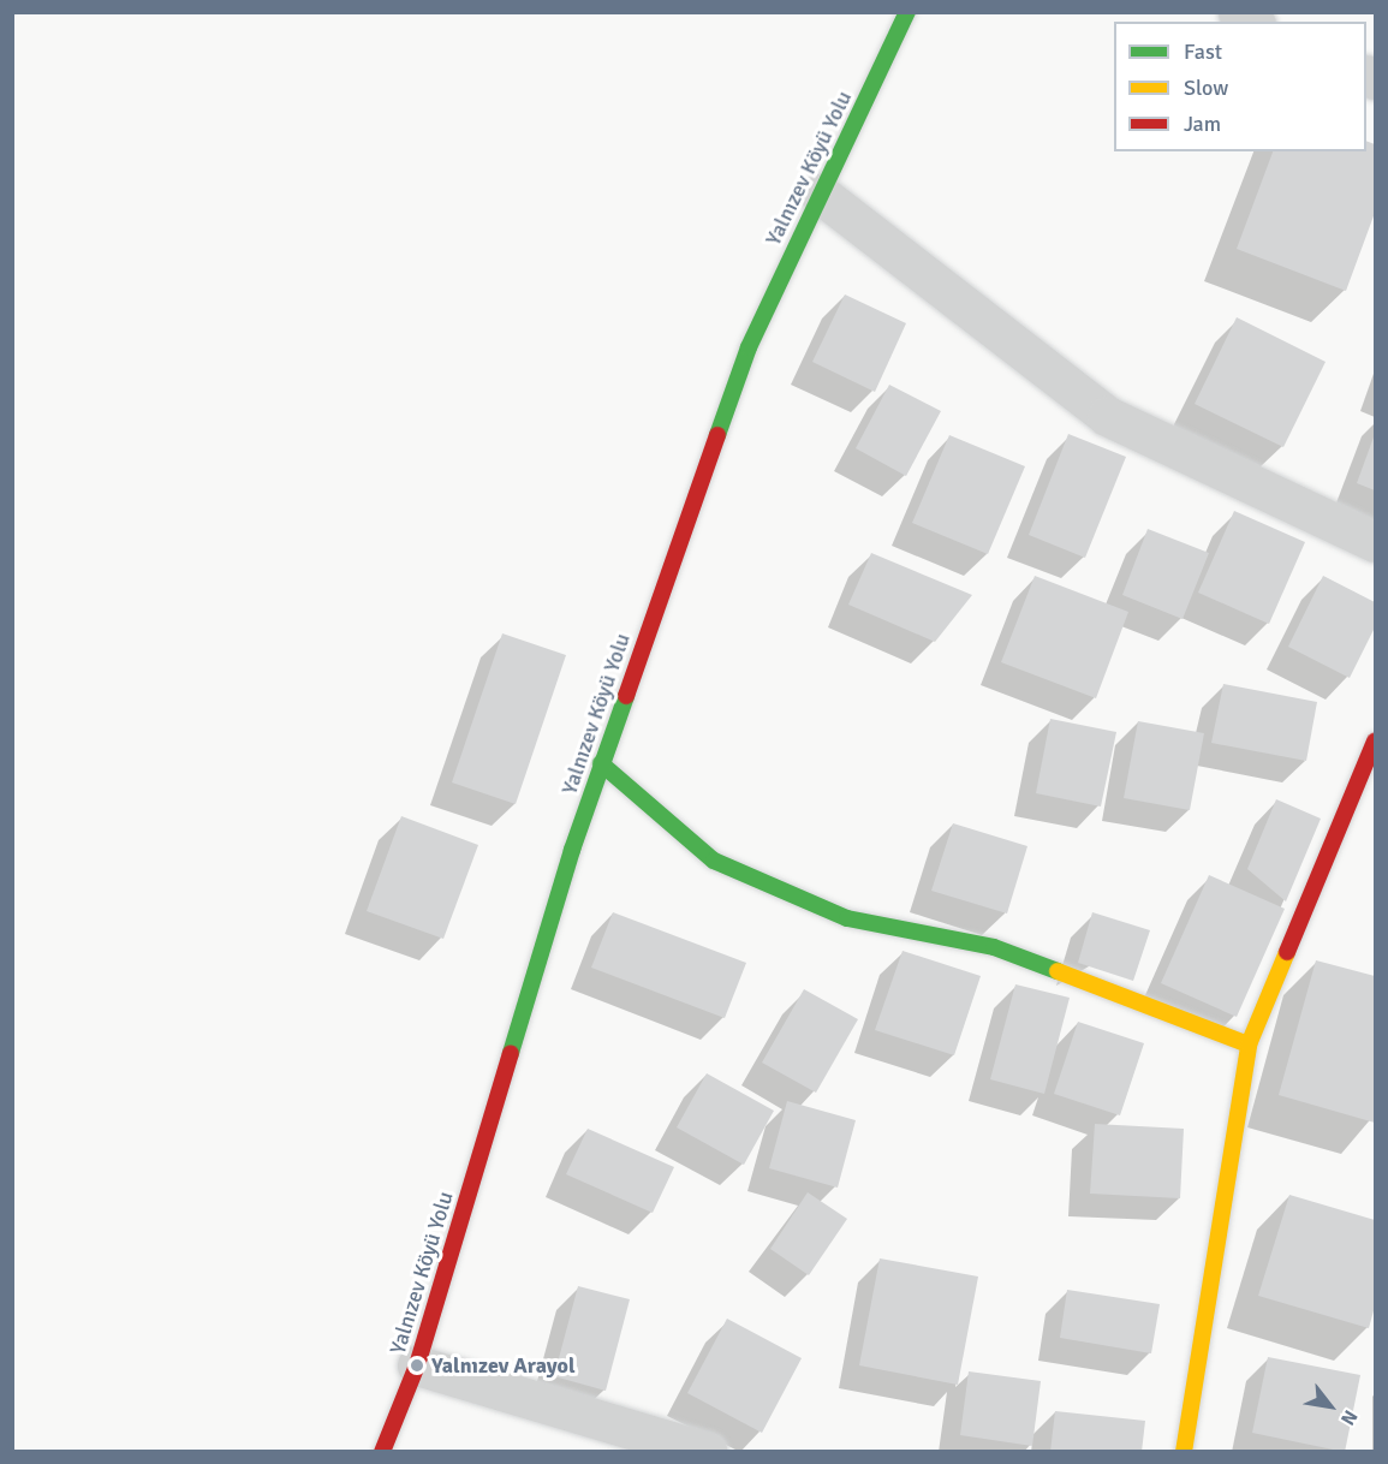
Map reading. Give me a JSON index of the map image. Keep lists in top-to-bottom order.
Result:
{
  "streets": {
    "street": ["Yalnızev Köyü Yolu"]
  },
  "places": ["Yalnızev Arayol"],
  "legend": ["Fast", "Slow", "Jam"],
  "north": "bottom right"
}
